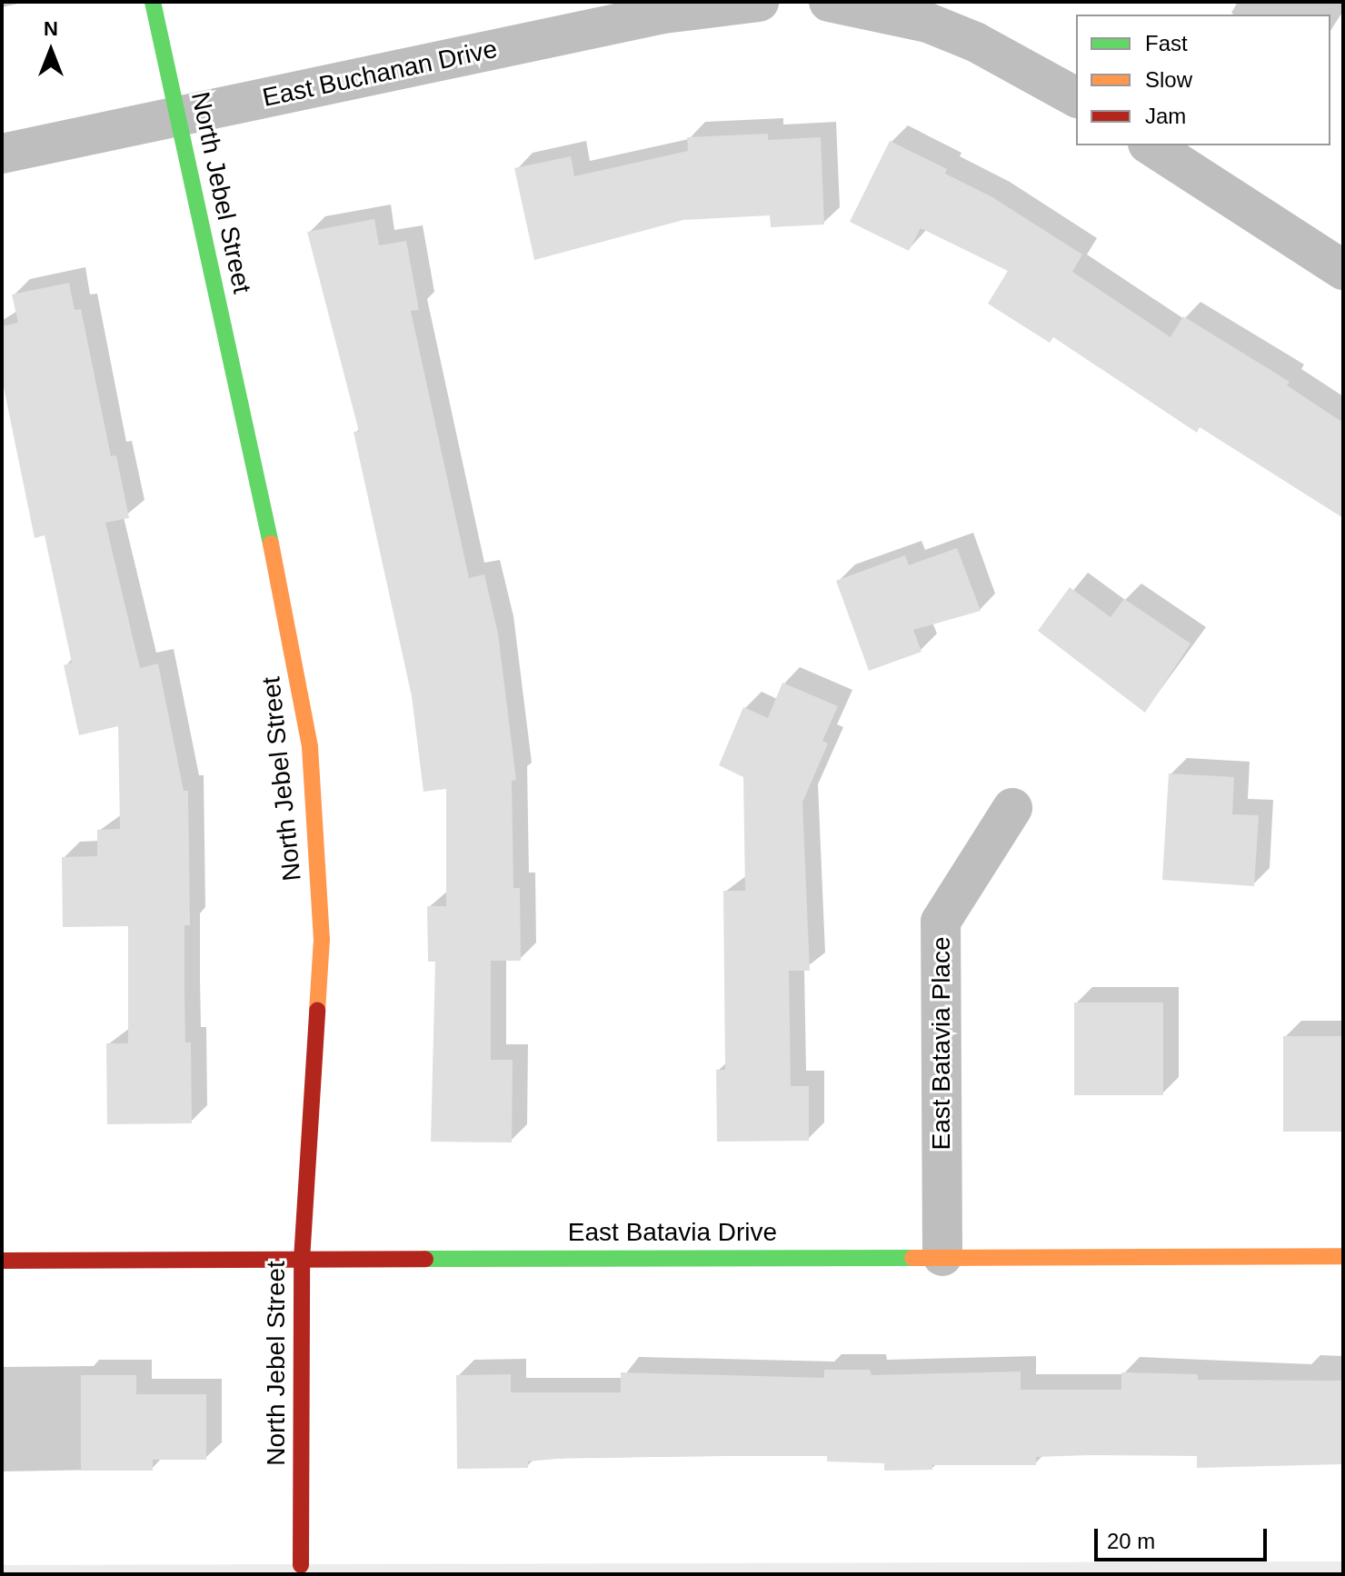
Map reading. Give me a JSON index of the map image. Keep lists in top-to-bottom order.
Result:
{
  "streets": {
    "street": [
      "East Buchanan Drive",
      "North Jebel Street",
      "East Batavia Place",
      "East Batavia Drive"
    ]
  },
  "crossings": [
    ["East Buchanan Drive", "North Jebel Street"],
    ["North Jebel Street", "East Batavia Drive"],
    ["East Batavia Place", "East Batavia Drive"]
  ],
  "legend": ["Fast", "Slow", "Jam"],
  "scale_bar": "20 m",
  "north": "top"
}
